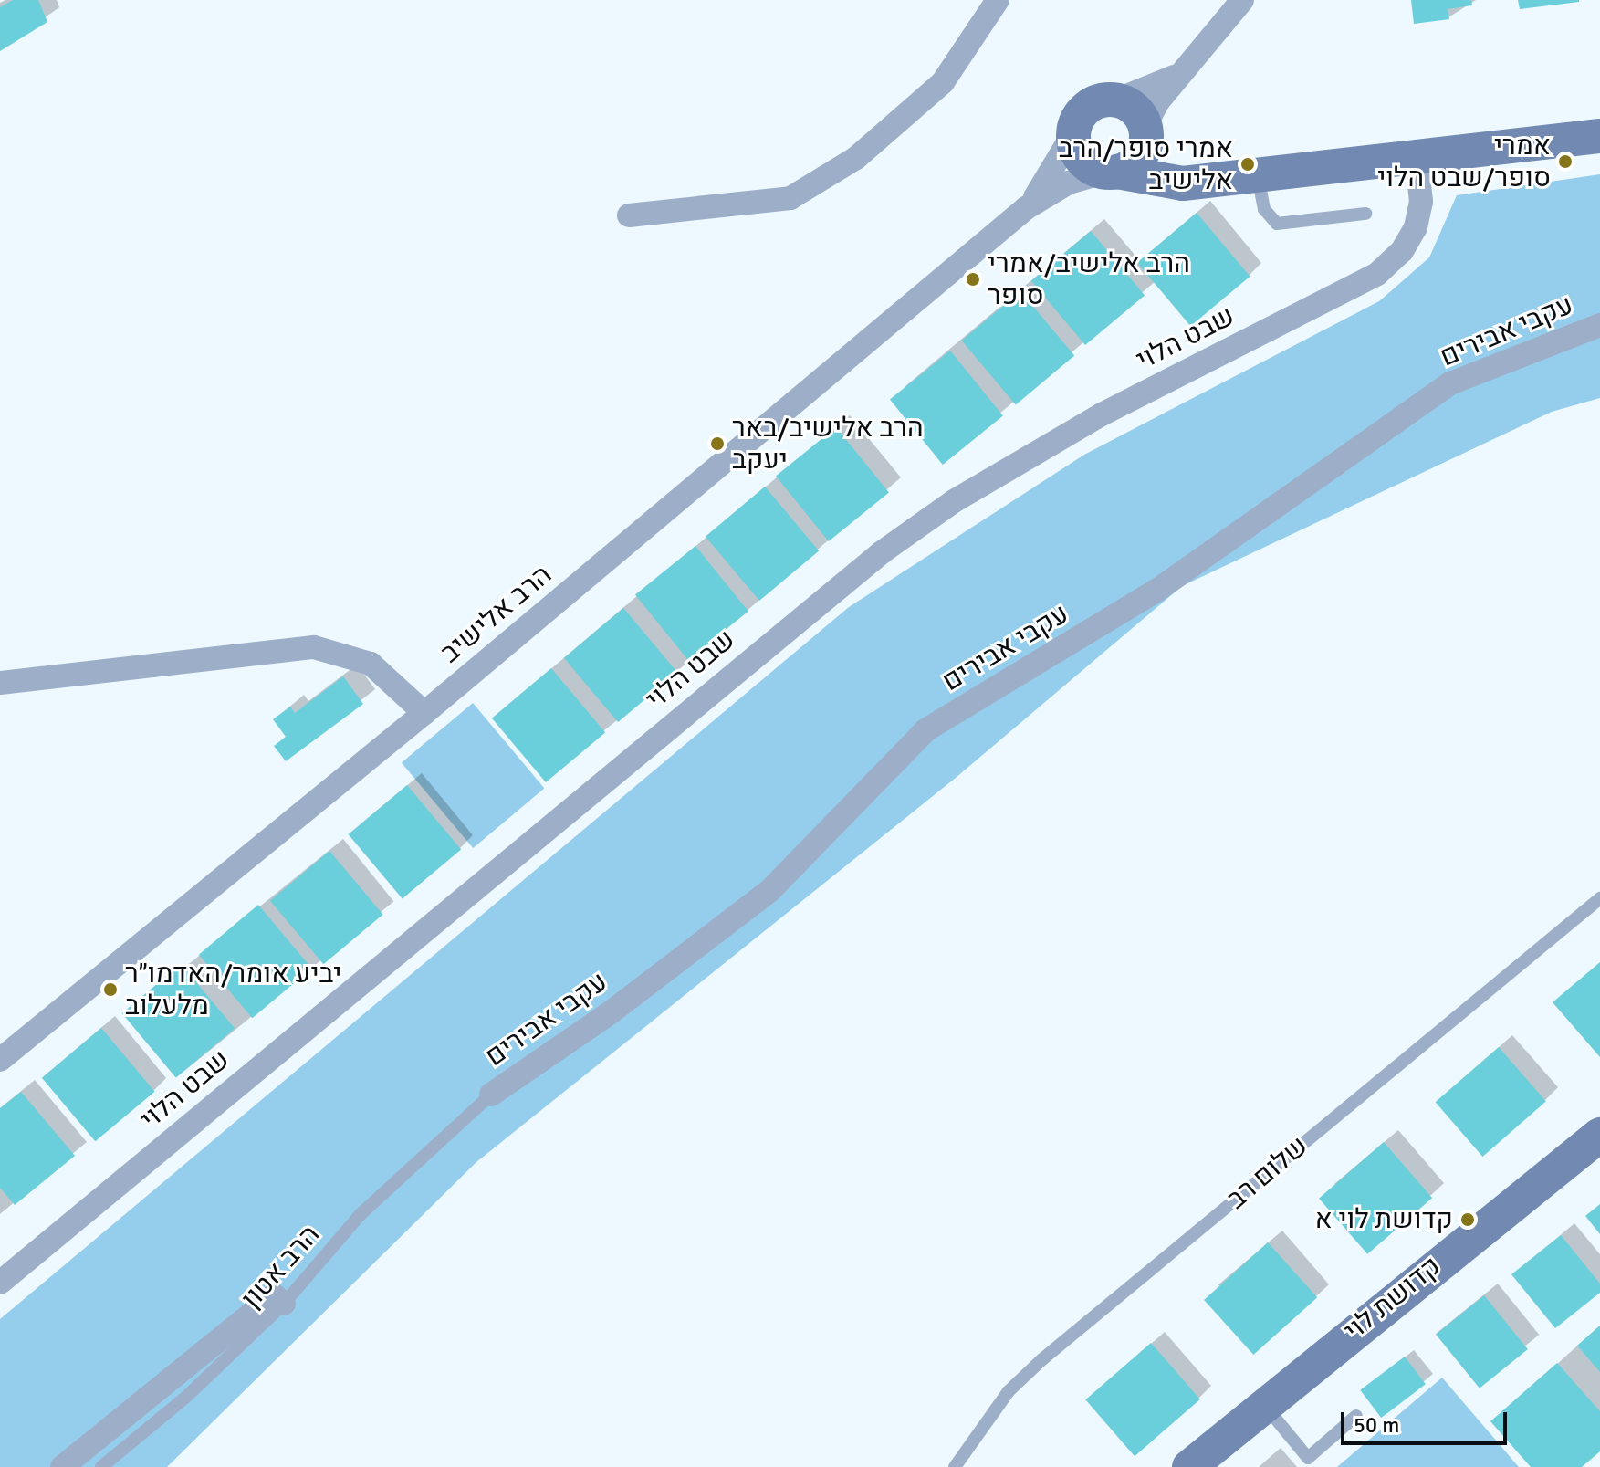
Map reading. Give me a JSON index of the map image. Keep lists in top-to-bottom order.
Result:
{
  "streets": {
    "street": [
      "עקבי אבירים",
      "שבט הלוי",
      "הרב אלישיב",
      "קדושת לוי"
    ],
    "lane": ["שלום רב", "הרב אטון"]
  },
  "crossings": [
    ["עקבי אבירים", "הרב אטון"]
  ],
  "places": [
    "אמרי סופר/שבט הלוי",
    "אמרי סופר/הרב אלישיב",
    "הרב אלישיב/אמרי סופר",
    "הרב אלישיב/באר יעקב",
    "יביע אומר/האדמו״ר מלעלוב",
    "קדושת לוי א"
  ],
  "scale_bar": "50 m"
}
